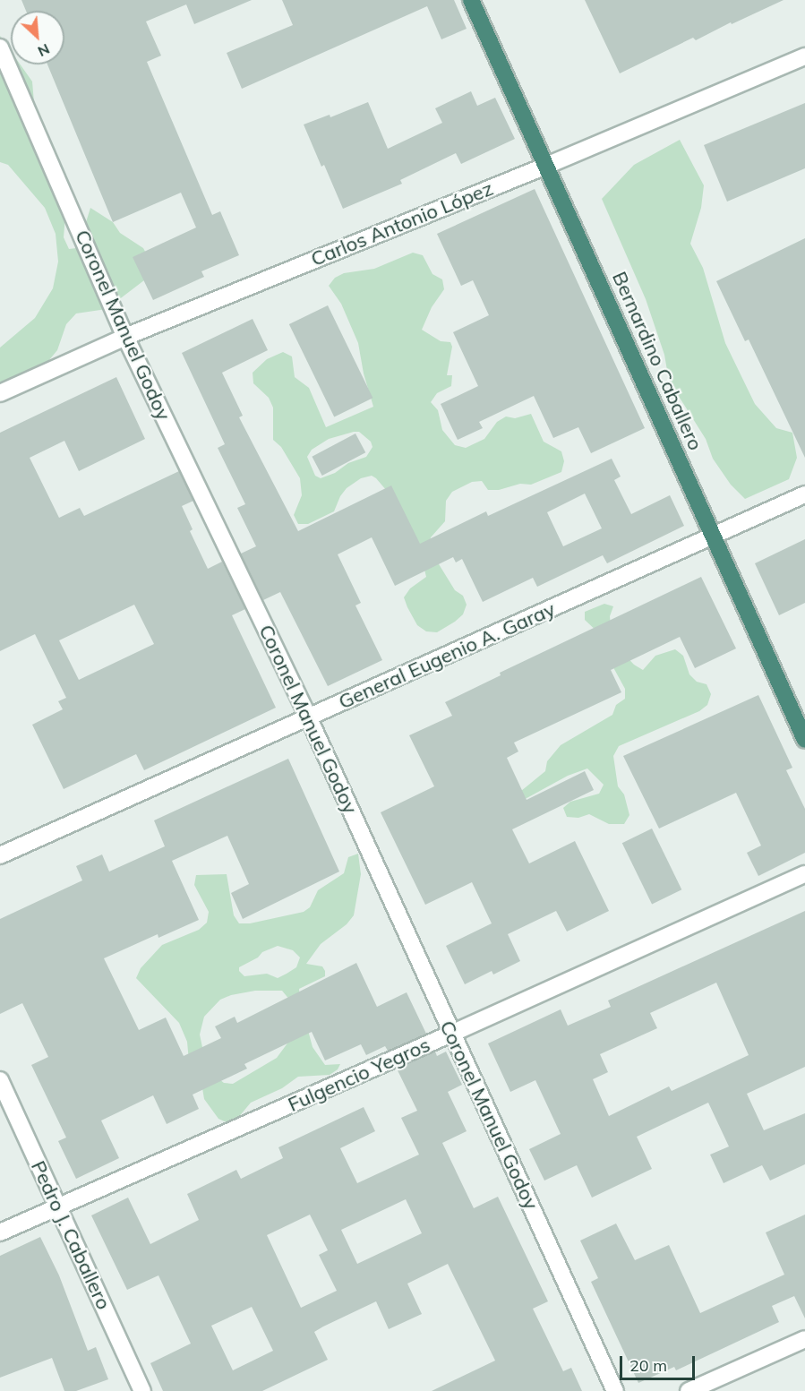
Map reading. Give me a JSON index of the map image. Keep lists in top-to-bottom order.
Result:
{
  "streets": {
    "highway": ["Bernardino Caballero"],
    "street": [
      "Carlos Antonio López",
      "Coronel Manuel Godoy",
      "General Eugenio A. Garay",
      "Fulgencio Yegros",
      "Pedro J. Caballero"
    ]
  },
  "crossings": [
    ["Carlos Antonio López", "Coronel Manuel Godoy"],
    ["Carlos Antonio López", "Bernardino Caballero"],
    ["Coronel Manuel Godoy", "General Eugenio A. Garay"],
    ["Coronel Manuel Godoy", "Fulgencio Yegros"],
    ["Bernardino Caballero", "General Eugenio A. Garay"],
    ["Fulgencio Yegros", "Pedro J. Caballero"]
  ],
  "scale_bar": "20 m",
  "north": "bottom right"
}
